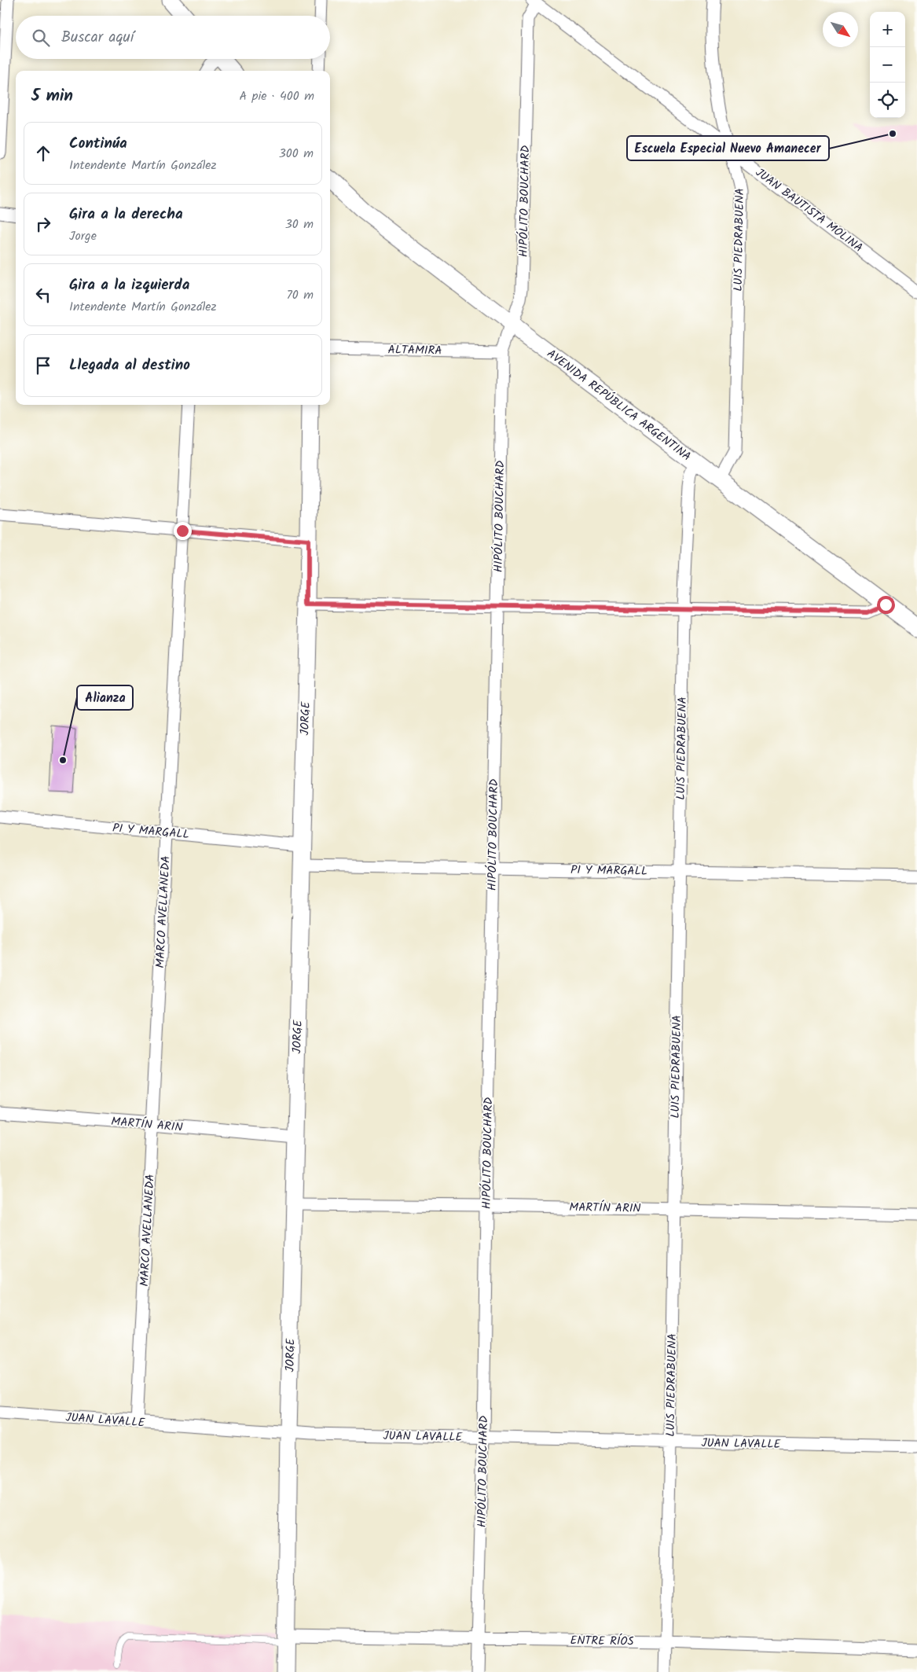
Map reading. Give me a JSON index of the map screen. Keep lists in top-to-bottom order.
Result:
{
  "streets": {
    "street": [
      "HIPÓLITO BOUCHARD",
      "JUAN BAUTISTA MOLINA",
      "LUIS PIEDRABUENA",
      "ALTAMIRA",
      "AVENIDA REPÚBLICA ARGENTINA",
      "JORGE",
      "PI Y MARGALL",
      "MARCO AVELLANEDA",
      "MARTÍN ARIN",
      "JUAN LAVALLE",
      "ENTRE RÍOS"
    ]
  },
  "crossings": [
    ["HIPÓLITO BOUCHARD", "JUAN BAUTISTA MOLINA"],
    ["HIPÓLITO BOUCHARD", "ALTAMIRA"],
    ["HIPÓLITO BOUCHARD", "AVENIDA REPÚBLICA ARGENTINA"],
    ["HIPÓLITO BOUCHARD", "PI Y MARGALL"],
    ["HIPÓLITO BOUCHARD", "MARTÍN ARIN"],
    ["HIPÓLITO BOUCHARD", "JUAN LAVALLE"],
    ["HIPÓLITO BOUCHARD", "ENTRE RÍOS"],
    ["JUAN BAUTISTA MOLINA", "LUIS PIEDRABUENA"],
    ["LUIS PIEDRABUENA", "AVENIDA REPÚBLICA ARGENTINA"],
    ["LUIS PIEDRABUENA", "PI Y MARGALL"],
    ["LUIS PIEDRABUENA", "MARTÍN ARIN"],
    ["LUIS PIEDRABUENA", "JUAN LAVALLE"],
    ["LUIS PIEDRABUENA", "ENTRE RÍOS"],
    ["JORGE", "PI Y MARGALL"],
    ["JORGE", "MARTÍN ARIN"],
    ["JORGE", "JUAN LAVALLE"],
    ["JORGE", "ENTRE RÍOS"],
    ["PI Y MARGALL", "MARCO AVELLANEDA"],
    ["MARCO AVELLANEDA", "MARTÍN ARIN"],
    ["MARCO AVELLANEDA", "JUAN LAVALLE"]
  ],
  "places": ["Escuela Especial Nuevo Amanecer", "Alianza"],
  "north": "bottom right",
  "page": {
    "map_buttons": ["+", "−"],
    "search": "Buscar aquí",
    "heading": ["5 min", "A pie · 400 m"],
    "list": [
      ["Continúa", "Intendente Martín González", "300 m"],
      ["Gira a la derecha", "Jorge", "30 m"],
      ["Gira a la izquierda", "Intendente Martín González", "70 m"],
      "Llegada al destino"
    ]
  }
}
